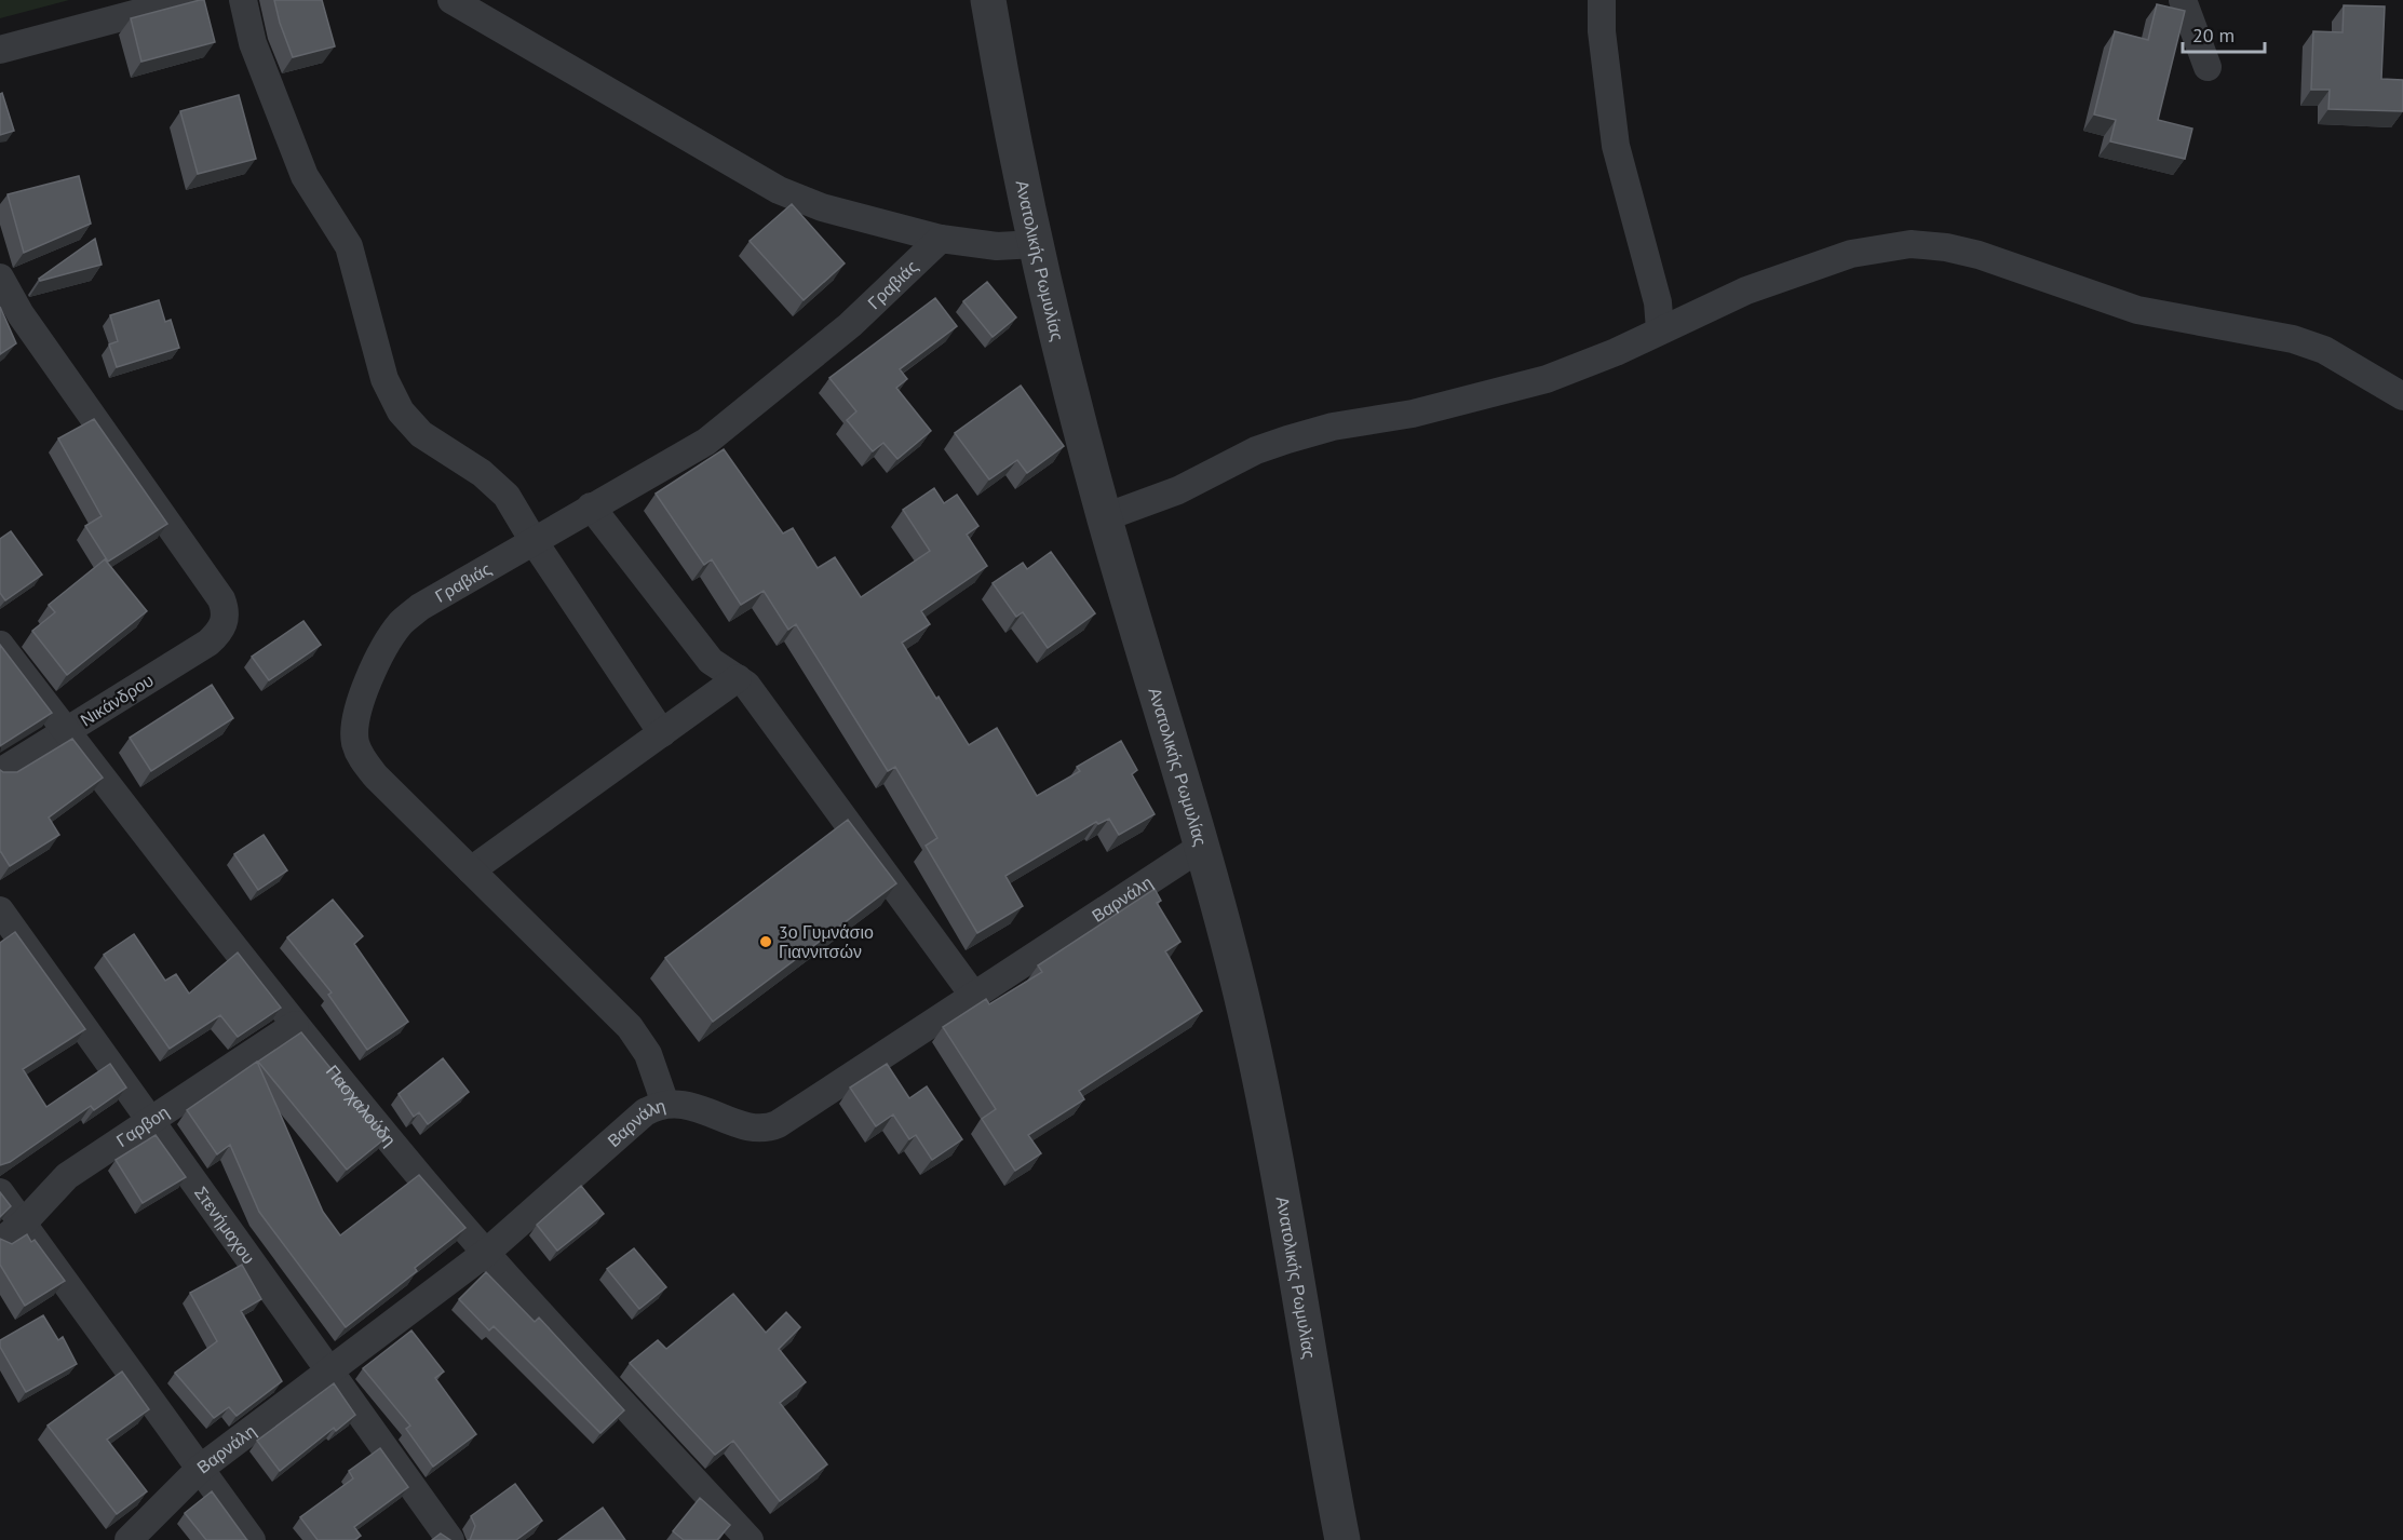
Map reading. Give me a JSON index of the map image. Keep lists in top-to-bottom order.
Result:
{
  "streets": {
    "street": [
      "Ανατολικής Ρωμυλίας",
      "Γραβιάς",
      "Νικάνδρου",
      "Βαρνάλη",
      "Πασχαλούδη",
      "Γαρβοη",
      "Στενήμαχου"
    ]
  },
  "crossings": [
    ["Ανατολικής Ρωμυλίας", "Βαρνάλη"],
    ["Γραβιάς", "Βαρνάλη"],
    ["Νικάνδρου", "Πασχαλούδη"],
    ["Βαρνάλη", "Πασχαλούδη"],
    ["Βαρνάλη", "Στενήμαχου"],
    ["Πασχαλούδη", "Γαρβοη"],
    ["Γαρβοη", "Στενήμαχου"]
  ],
  "places": ["3ο Γυμνάσιο Γιαννιτσών"],
  "scale_bar": "20 m"
}
